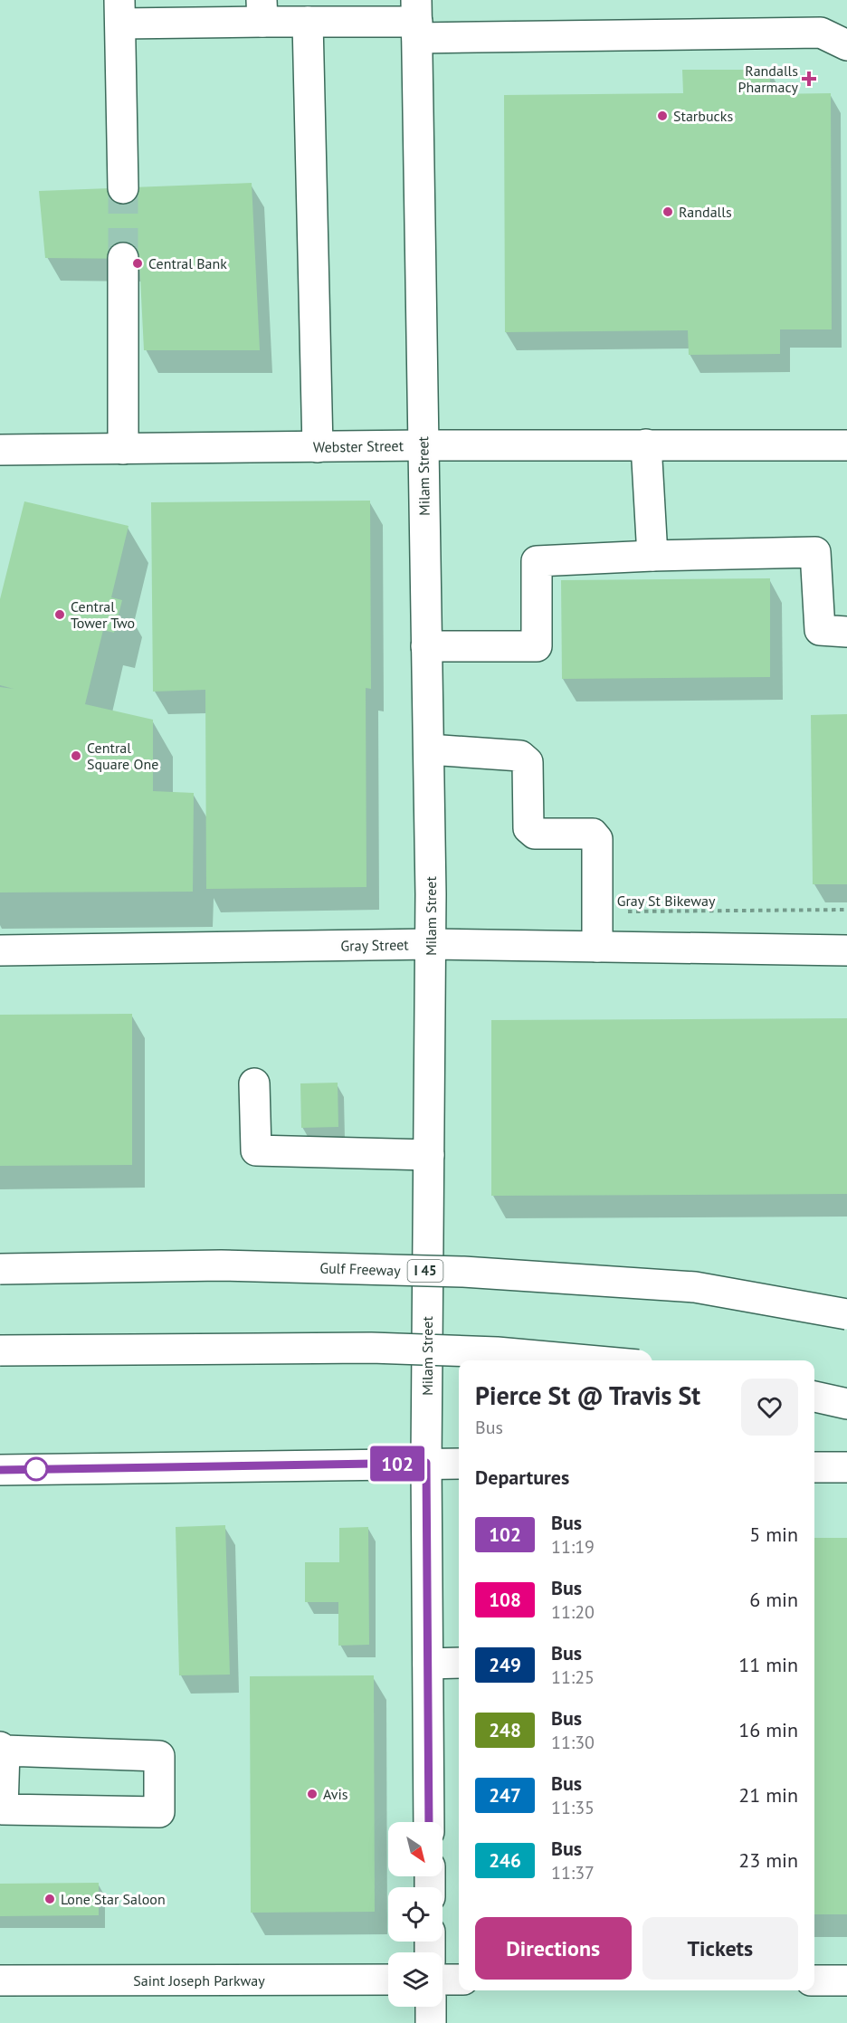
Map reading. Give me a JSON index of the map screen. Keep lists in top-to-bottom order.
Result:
{
  "streets": {
    "main road": [
      "Webster Street",
      "Milam Street",
      "Gray Street",
      "Gulf Freeway",
      "I 45",
      "Saint Joseph Parkway"
    ],
    "path": ["Gray St Bikeway"]
  },
  "crossings": [
    ["Webster Street", "Milam Street"],
    ["Milam Street", "Gray Street"]
  ],
  "places": {
    "health": ["Randalls Pharmacy"],
    "other": [
      "Starbucks",
      "Randalls",
      "Central Bank",
      "Central Tower Two",
      "Central Square One",
      "Avis",
      "Lone Star Saloon"
    ]
  },
  "lines": ["bus line 102"],
  "north": "bottom right",
  "page": {
    "on_map": "102",
    "heading": [
      ["Pierce St @ Travis St", "Bus"],
      "Departures"
    ],
    "list": [
      {
        "mark": "102",
        "name": "Bus",
        "note": "11:19",
        "value": "5 min"
      },
      {
        "mark": "108",
        "name": "Bus",
        "note": "11:20",
        "value": "6 min"
      },
      {
        "mark": "249",
        "name": "Bus",
        "note": "11:25",
        "value": "11 min"
      },
      {
        "mark": "248",
        "name": "Bus",
        "note": "11:30",
        "value": "16 min"
      },
      {
        "mark": "247",
        "name": "Bus",
        "note": "11:35",
        "value": "21 min"
      },
      {
        "mark": "246",
        "name": "Bus",
        "note": "11:37",
        "value": "23 min"
      }
    ],
    "buttons": ["Directions", "Tickets"]
  }
}
